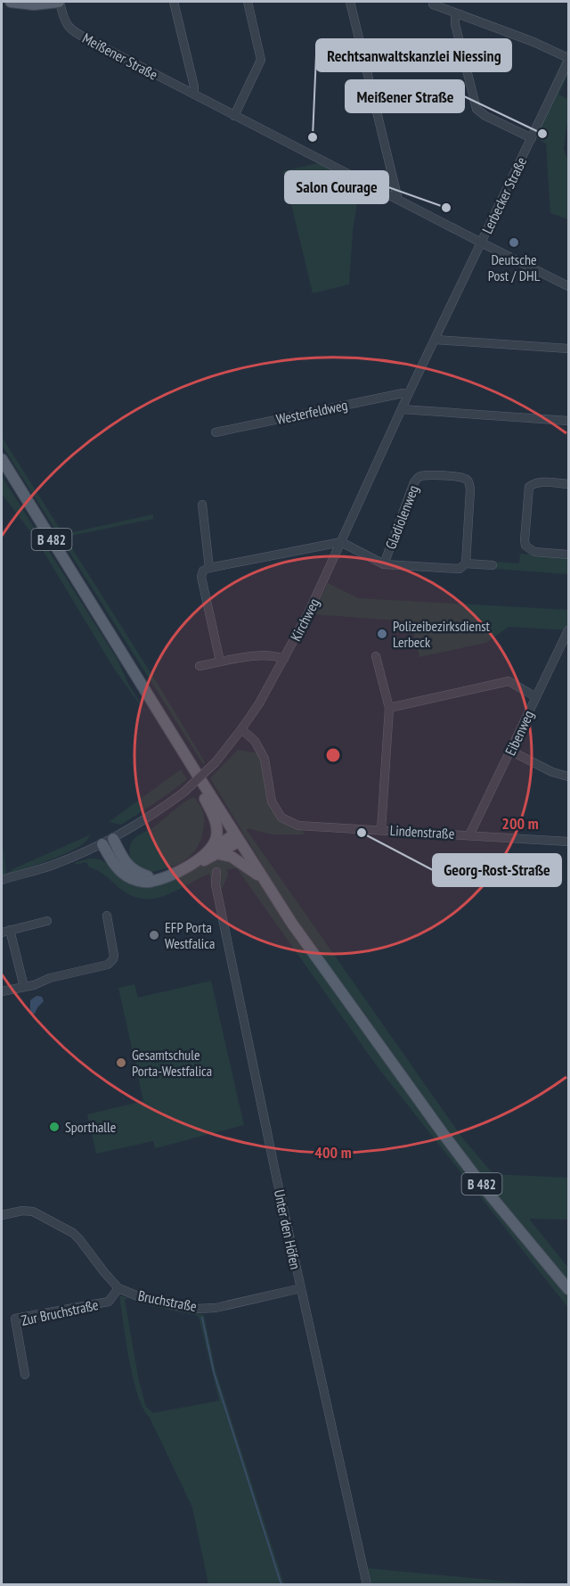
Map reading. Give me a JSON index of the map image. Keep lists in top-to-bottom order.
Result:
{
  "streets": {
    "main road": ["B 482"],
    "street": [
      "Meißener Straße",
      "Lerbecker Straße",
      "Westerfeldweg",
      "Gladiolenweg",
      "Kirchweg",
      "Eibenweg",
      "Lindenstraße",
      "Unter den Höfen",
      "Bruchstraße",
      "Zur Bruchstraße"
    ]
  },
  "crossings": [
    ["Meißener Straße", "Lerbecker Straße"],
    ["Meißener Straße", "Kirchweg"],
    ["Lerbecker Straße", "Kirchweg"],
    ["Westerfeldweg", "Kirchweg"],
    ["Gladiolenweg", "Kirchweg"],
    ["Kirchweg", "Lindenstraße"],
    ["Eibenweg", "Lindenstraße"],
    ["Unter den Höfen", "Bruchstraße"],
    ["Bruchstraße", "Zur Bruchstraße"]
  ],
  "places": [
    "Meißener Straße",
    "Rechtsanwaltskanzlei Niessing",
    "Salon Courage",
    "Deutsche Post / DHL",
    "Polizeibezirksdienst Lerbeck",
    "Georg-Rost-Straße",
    "EFP Porta Westfalica",
    "Gesamtschule Porta-Westfalica",
    "Sporthalle"
  ],
  "rings": ["200 m", "400 m"]
}
